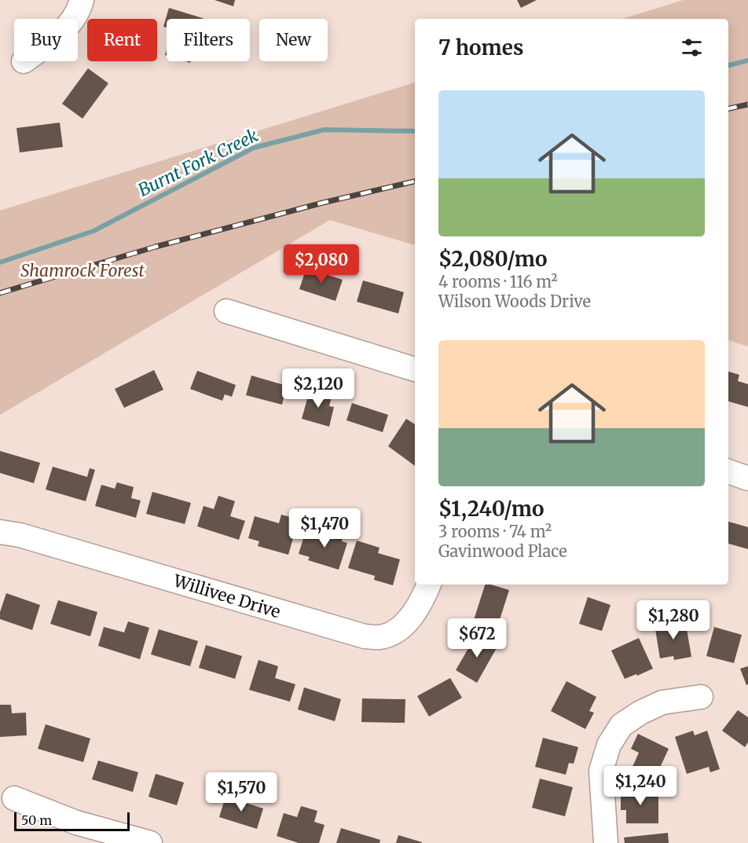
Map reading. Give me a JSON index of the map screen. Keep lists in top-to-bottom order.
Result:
{
  "streets": {
    "street": ["Willivee Drive"]
  },
  "water": ["Burnt Fork Creek"],
  "parks": ["Shamrock Forest"],
  "scale_bar": "50 m",
  "page": {
    "chip": [
      "Buy",
      "Rent",
      "Filters",
      "New"
    ],
    "heading": "7 homes",
    "list": [
      {
        "name": "$2,080/mo",
        "note": "4 rooms · 116 m² · Wilson Woods Drive"
      },
      {
        "name": "$1,240/mo",
        "note": "3 rooms · 74 m² · Gavinwood Place"
      }
    ],
    "price": [
      "$2,080",
      "$2,120",
      "$1,470",
      "$1,280",
      "$672",
      "$1,240",
      "$1,570"
    ],
    "scale": "50 m"
  }
}
